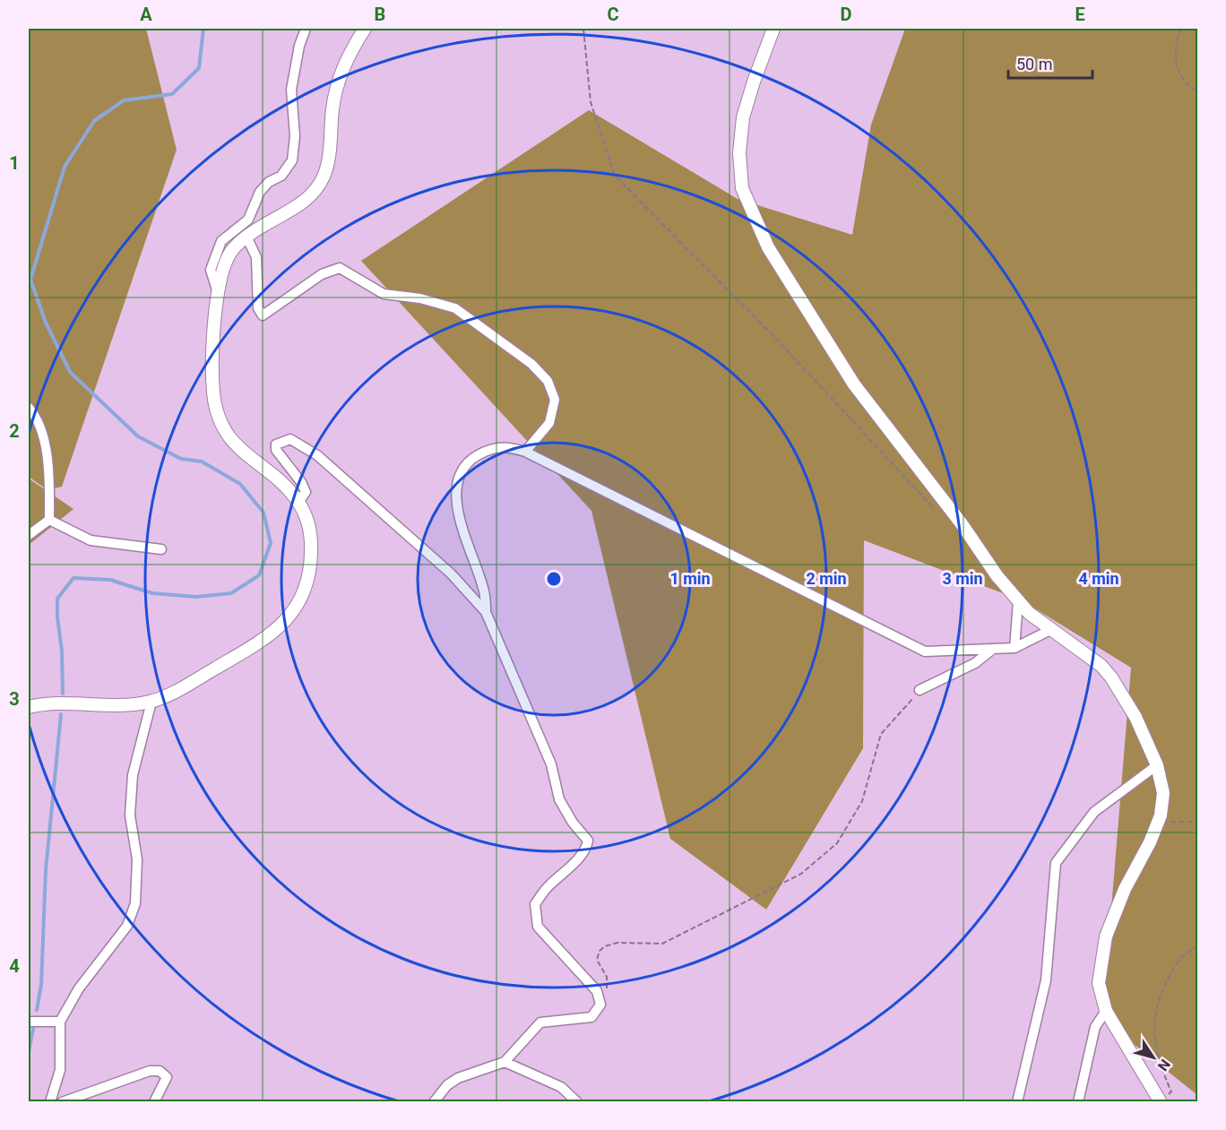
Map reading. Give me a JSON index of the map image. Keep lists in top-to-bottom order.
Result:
{
  "scale_bar": "50 m",
  "north": "bottom right",
  "grid": {
    "columns": [
      "A",
      "B",
      "C",
      "D",
      "E"
    ],
    "rows": [
      "1",
      "2",
      "3",
      "4"
    ]
  },
  "rings": [
    "1 min",
    "2 min",
    "3 min",
    "4 min"
  ]
}
